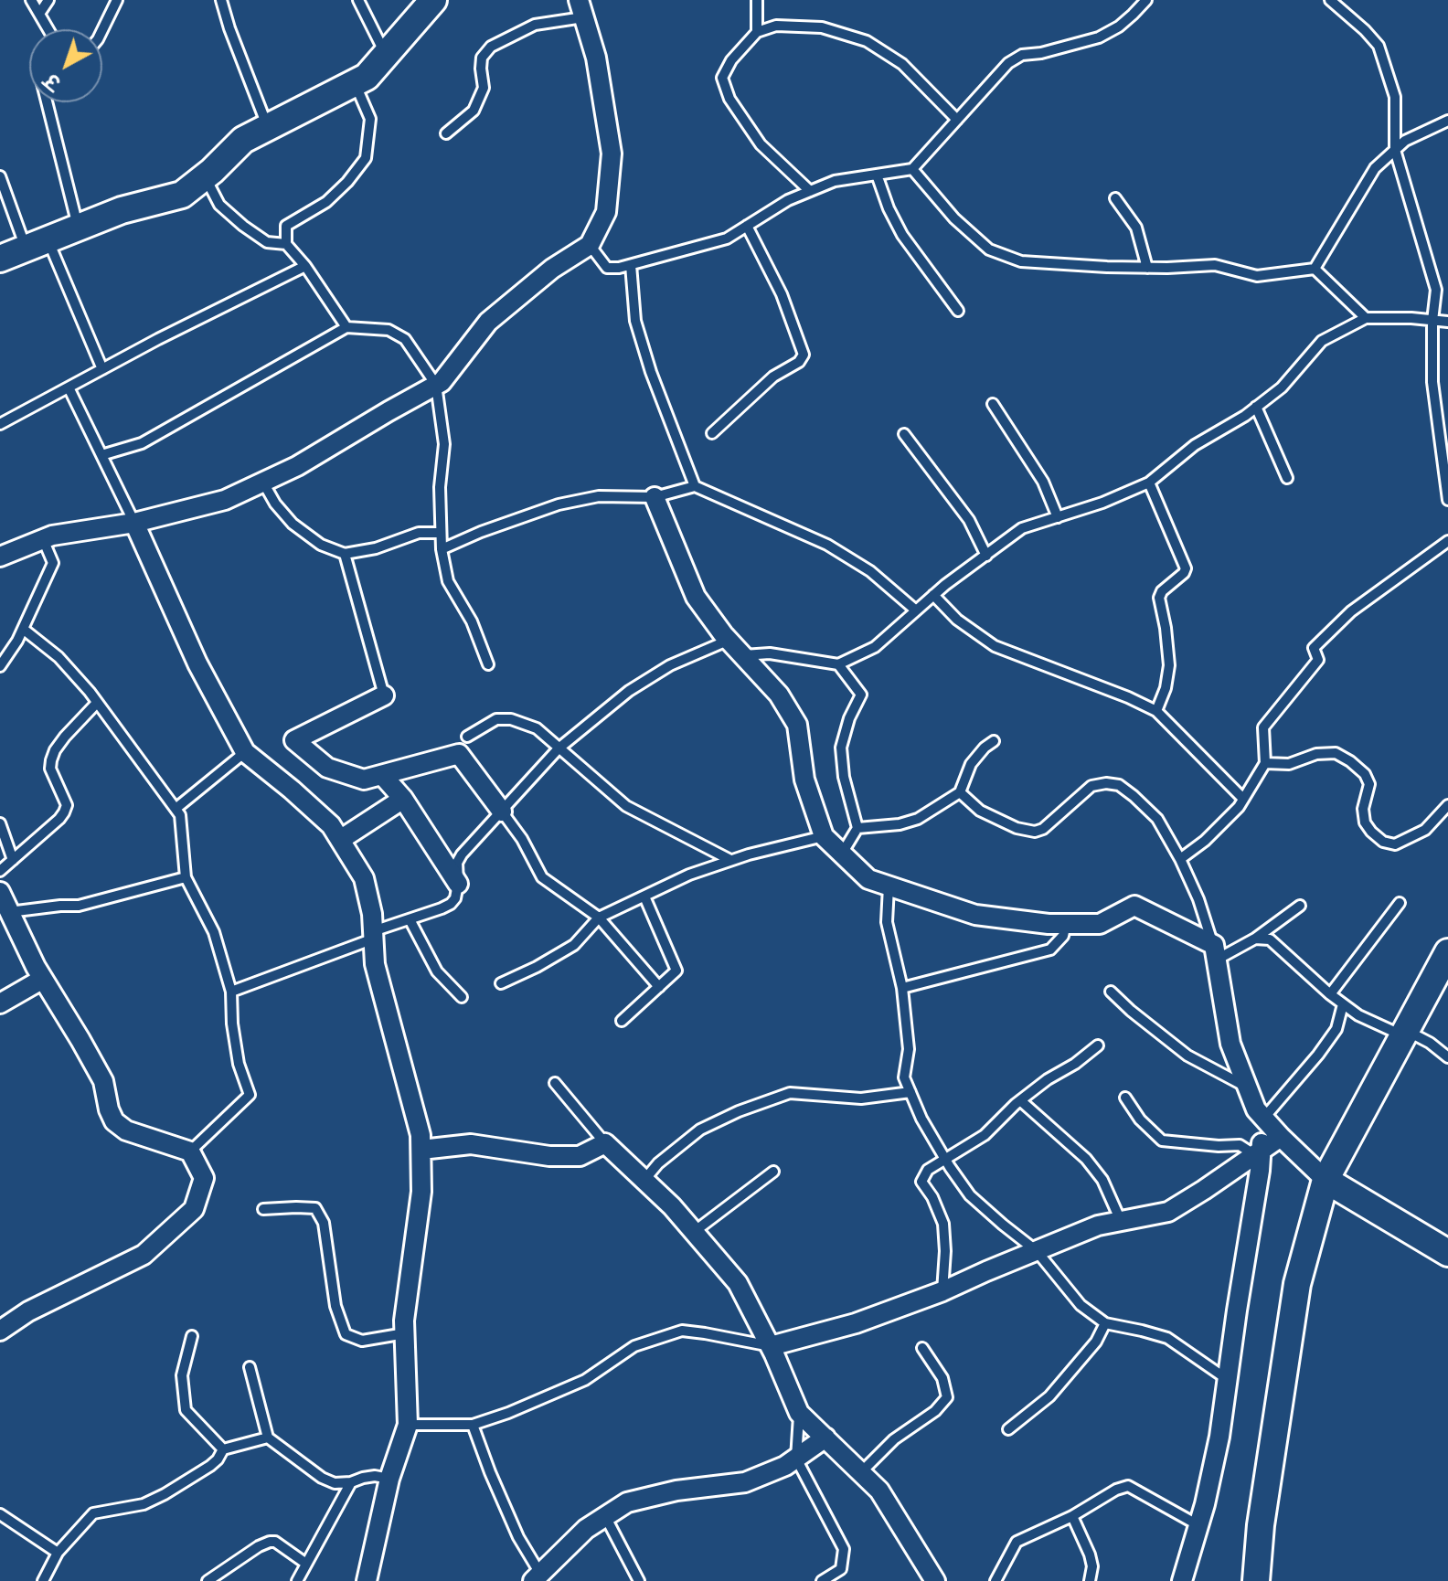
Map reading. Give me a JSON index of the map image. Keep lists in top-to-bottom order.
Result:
{
  "north": "bottom left"
}
